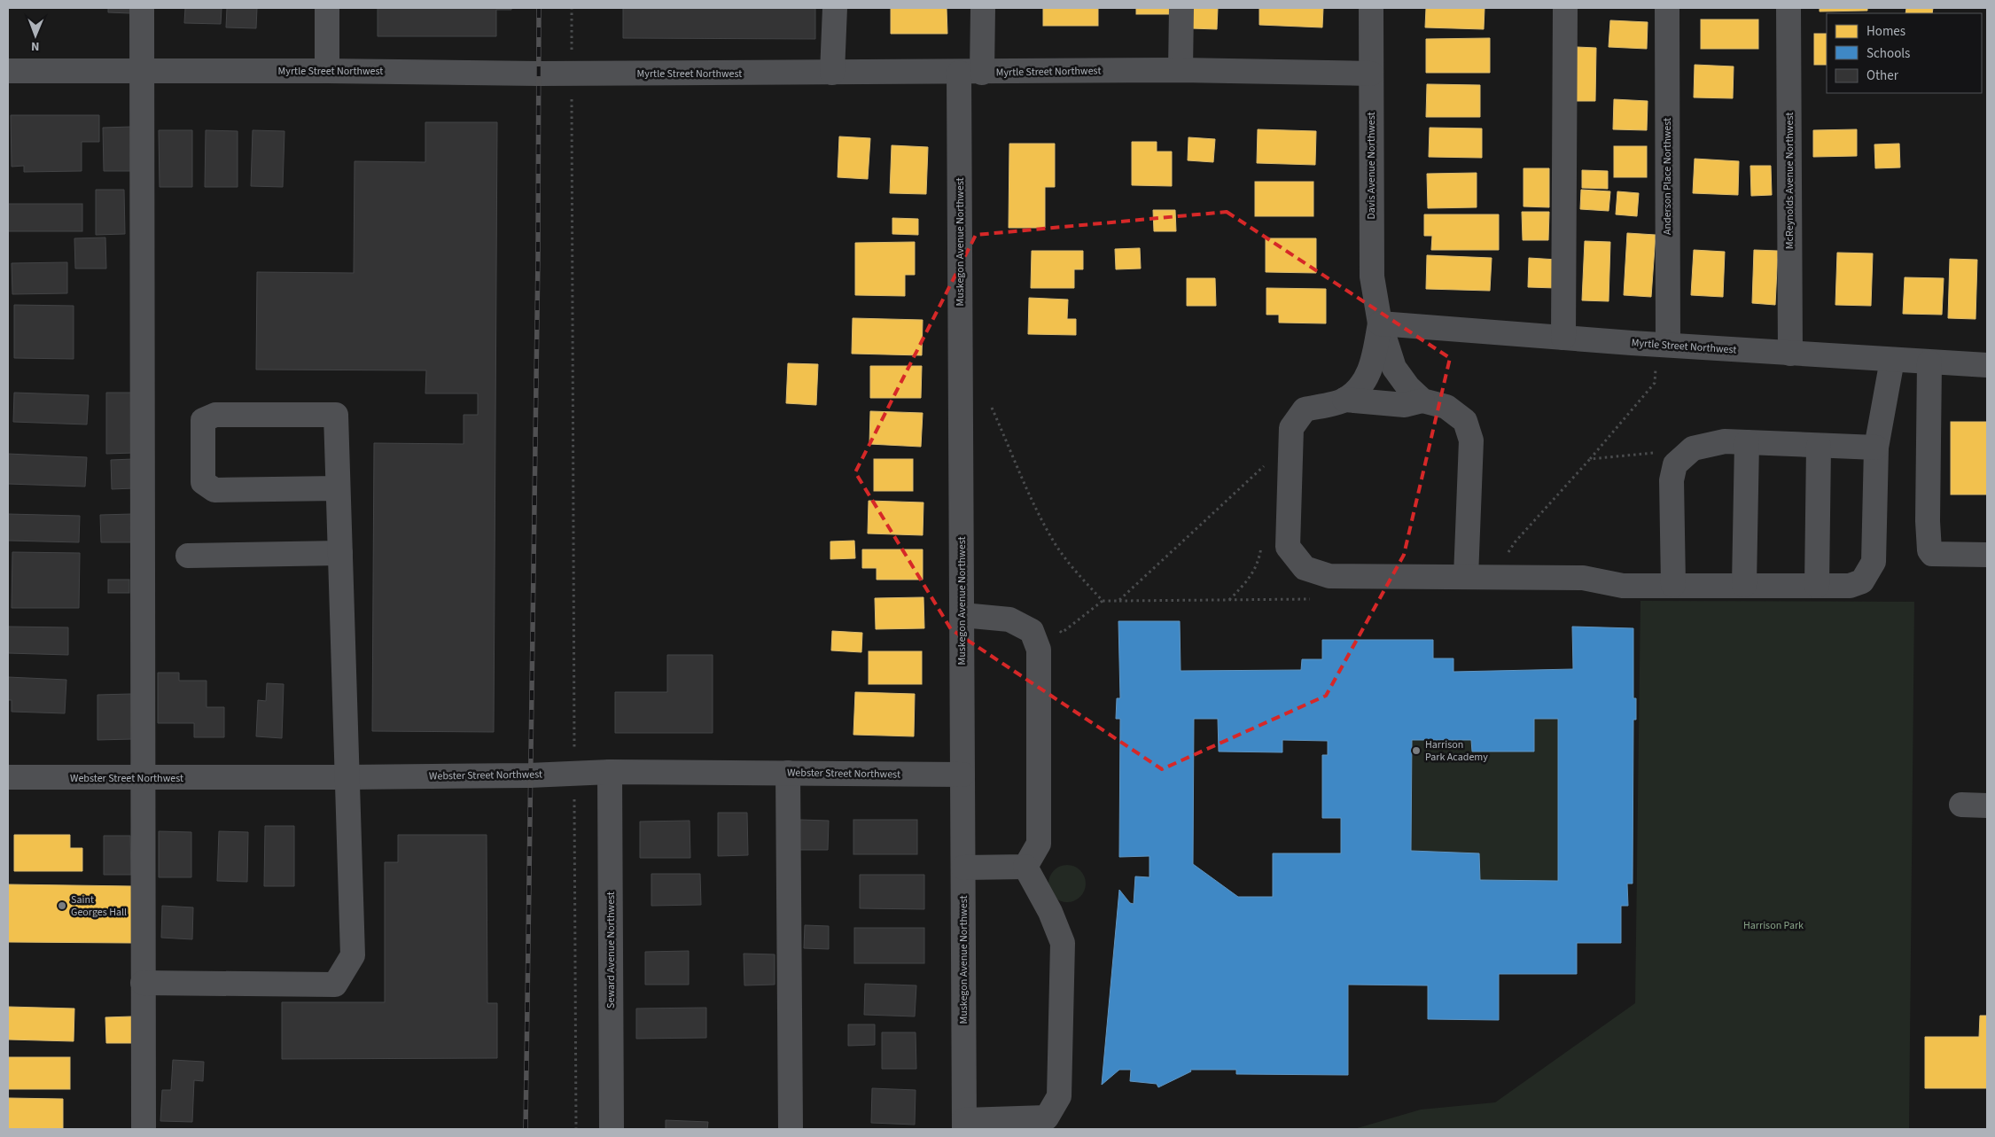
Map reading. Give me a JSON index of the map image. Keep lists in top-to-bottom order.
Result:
{
  "streets": {
    "street": [
      "Myrtle Street Northwest",
      "Davis Avenue Northwest",
      "Anderson Place Northwest",
      "McReynolds Avenue Northwest",
      "Muskegon Avenue Northwest",
      "Webster Street Northwest",
      "Seward Avenue Northwest"
    ]
  },
  "crossings": [
    ["Myrtle Street Northwest", "Davis Avenue Northwest"],
    ["Myrtle Street Northwest", "Anderson Place Northwest"],
    ["Myrtle Street Northwest", "McReynolds Avenue Northwest"],
    ["Myrtle Street Northwest", "Muskegon Avenue Northwest"],
    ["Muskegon Avenue Northwest", "Webster Street Northwest"],
    ["Webster Street Northwest", "Seward Avenue Northwest"]
  ],
  "parks": ["Harrison Park"],
  "places": ["Harrison Park Academy", "Saint Georges Hall"],
  "legend": ["Homes", "Schools", "Other"],
  "north": "bottom"
}
